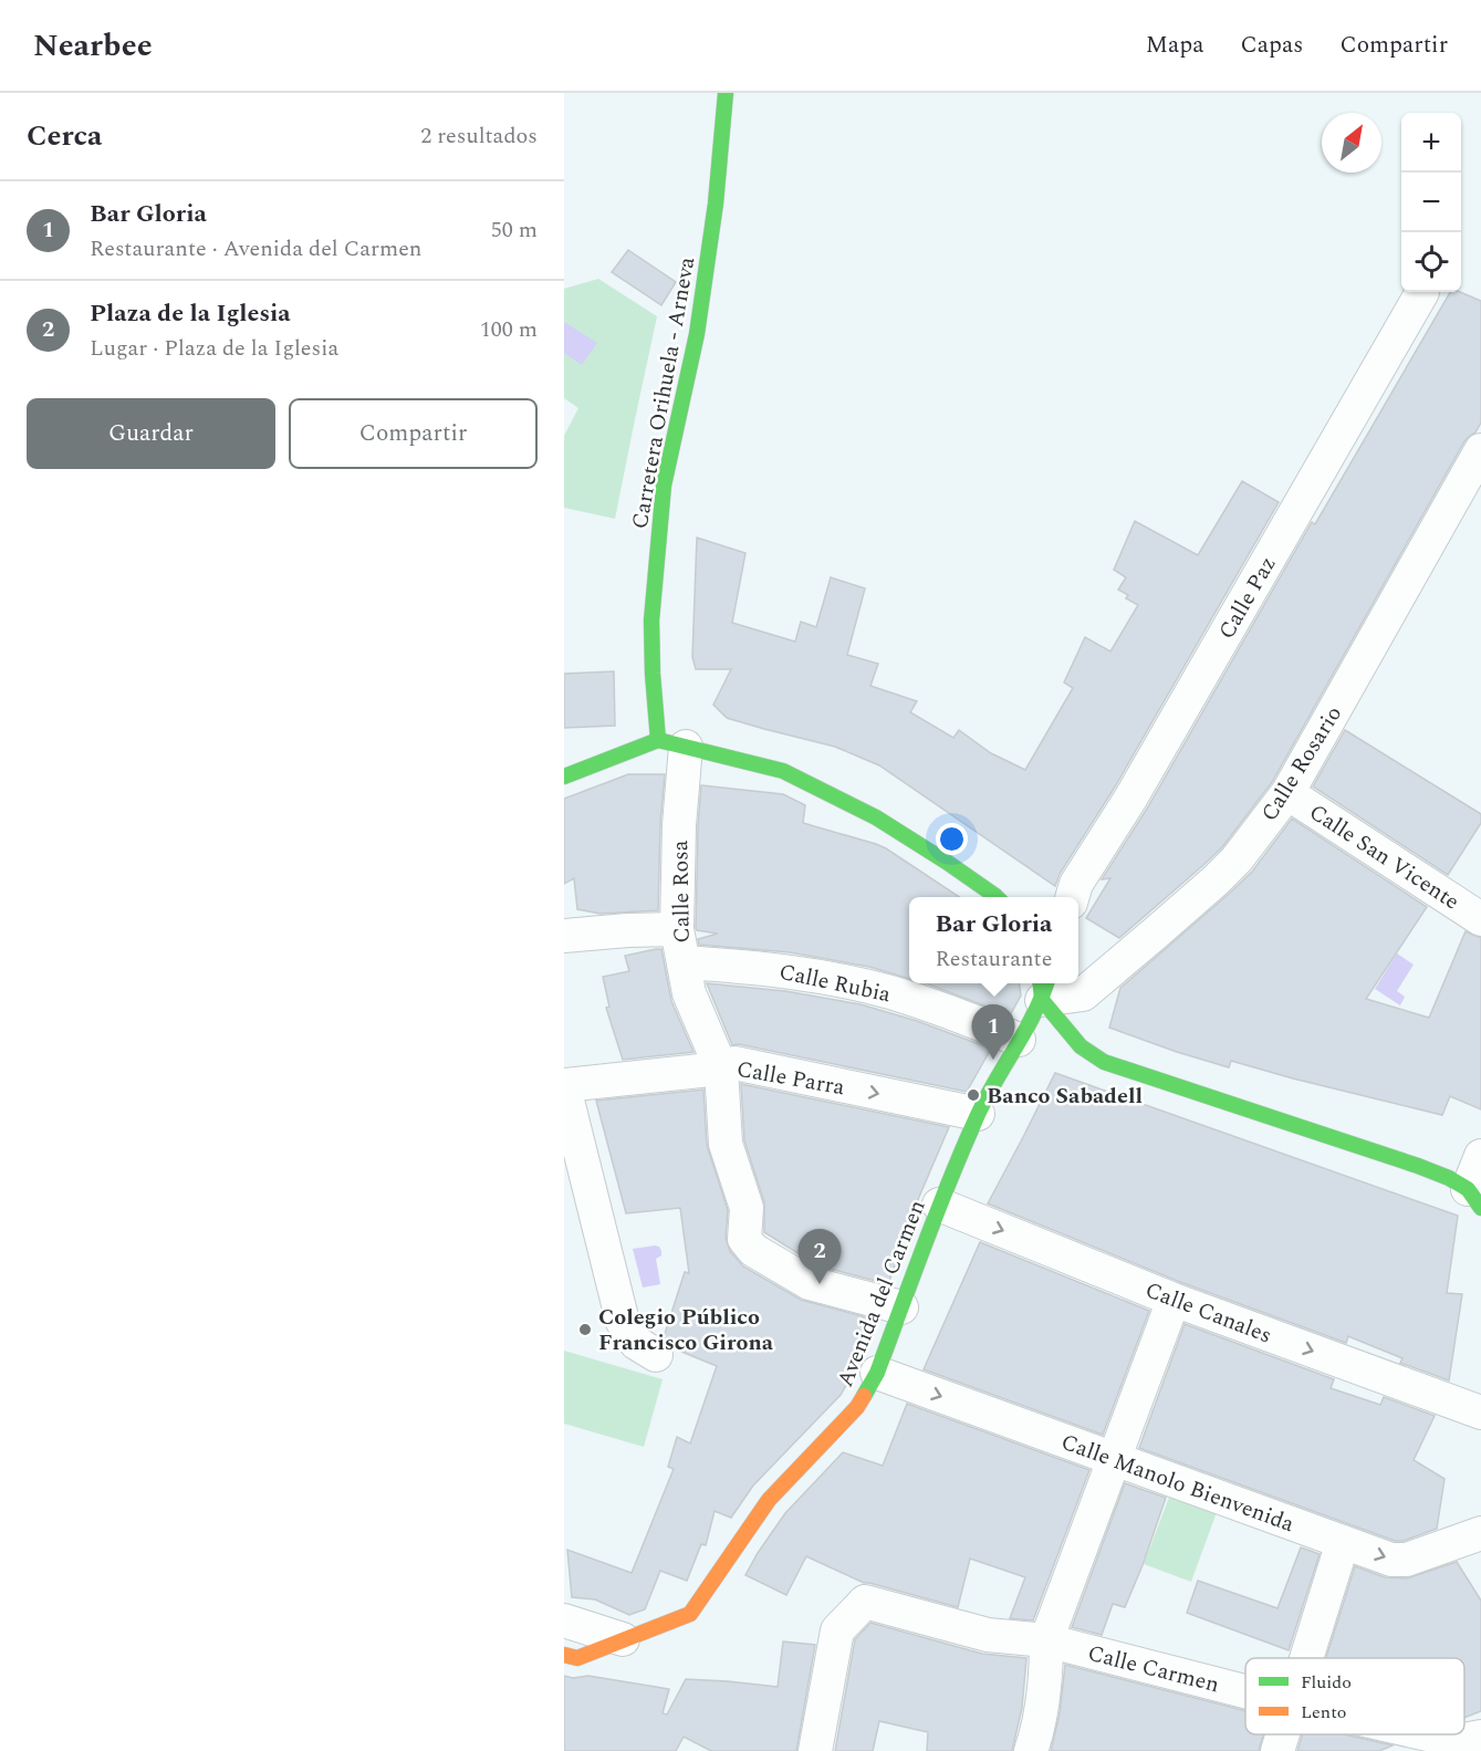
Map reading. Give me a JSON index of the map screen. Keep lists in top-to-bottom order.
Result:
{
  "streets": {
    "main road": ["Carretera Orihuela - Arneva", "Avenida del Carmen"],
    "street": [
      "Calle Paz",
      "Calle Rosario",
      "Calle San Vicente",
      "Calle Rosa",
      "Calle Rubia",
      "Calle Parra",
      "Calle Canales",
      "Calle Manolo Bienvenida",
      "Calle Carmen"
    ]
  },
  "crossings": [
    ["Carretera Orihuela - Arneva", "Calle Rosa"],
    ["Calle Rosario", "Calle San Vicente"],
    ["Calle Rosario", "Avenida del Carmen"],
    ["Calle Rosa", "Calle Rubia"],
    ["Calle Rosa", "Calle Parra"],
    ["Calle Rosa", "Avenida del Carmen"],
    ["Calle Rubia", "Avenida del Carmen"],
    ["Calle Parra", "Avenida del Carmen"],
    ["Avenida del Carmen", "Calle Canales"],
    ["Avenida del Carmen", "Calle Manolo Bienvenida"]
  ],
  "one_way": ["Calle Parra", "Calle Canales", "Calle Manolo Bienvenida"],
  "places": ["Banco Sabadell", "Colegio Público Francisco Girona"],
  "legend": ["Fluido", "Lento"],
  "north": "top right",
  "page": {
    "header": "Nearbee",
    "nav": ["Mapa", "Capas", "Compartir"],
    "heading": ["Cerca", "2 resultados"],
    "map_buttons": ["+", "−"],
    "list": [
      {
        "mark": "1",
        "name": "Bar Gloria",
        "note": "Restaurante · Avenida del Carmen",
        "value": "50 m"
      },
      {
        "mark": "2",
        "name": "Plaza de la Iglesia",
        "note": "Lugar · Plaza de la Iglesia",
        "value": "100 m"
      }
    ],
    "buttons": ["Guardar", "Compartir"],
    "popup": ["Bar Gloria", "Restaurante"],
    "pins": ["1", "2"]
  }
}
